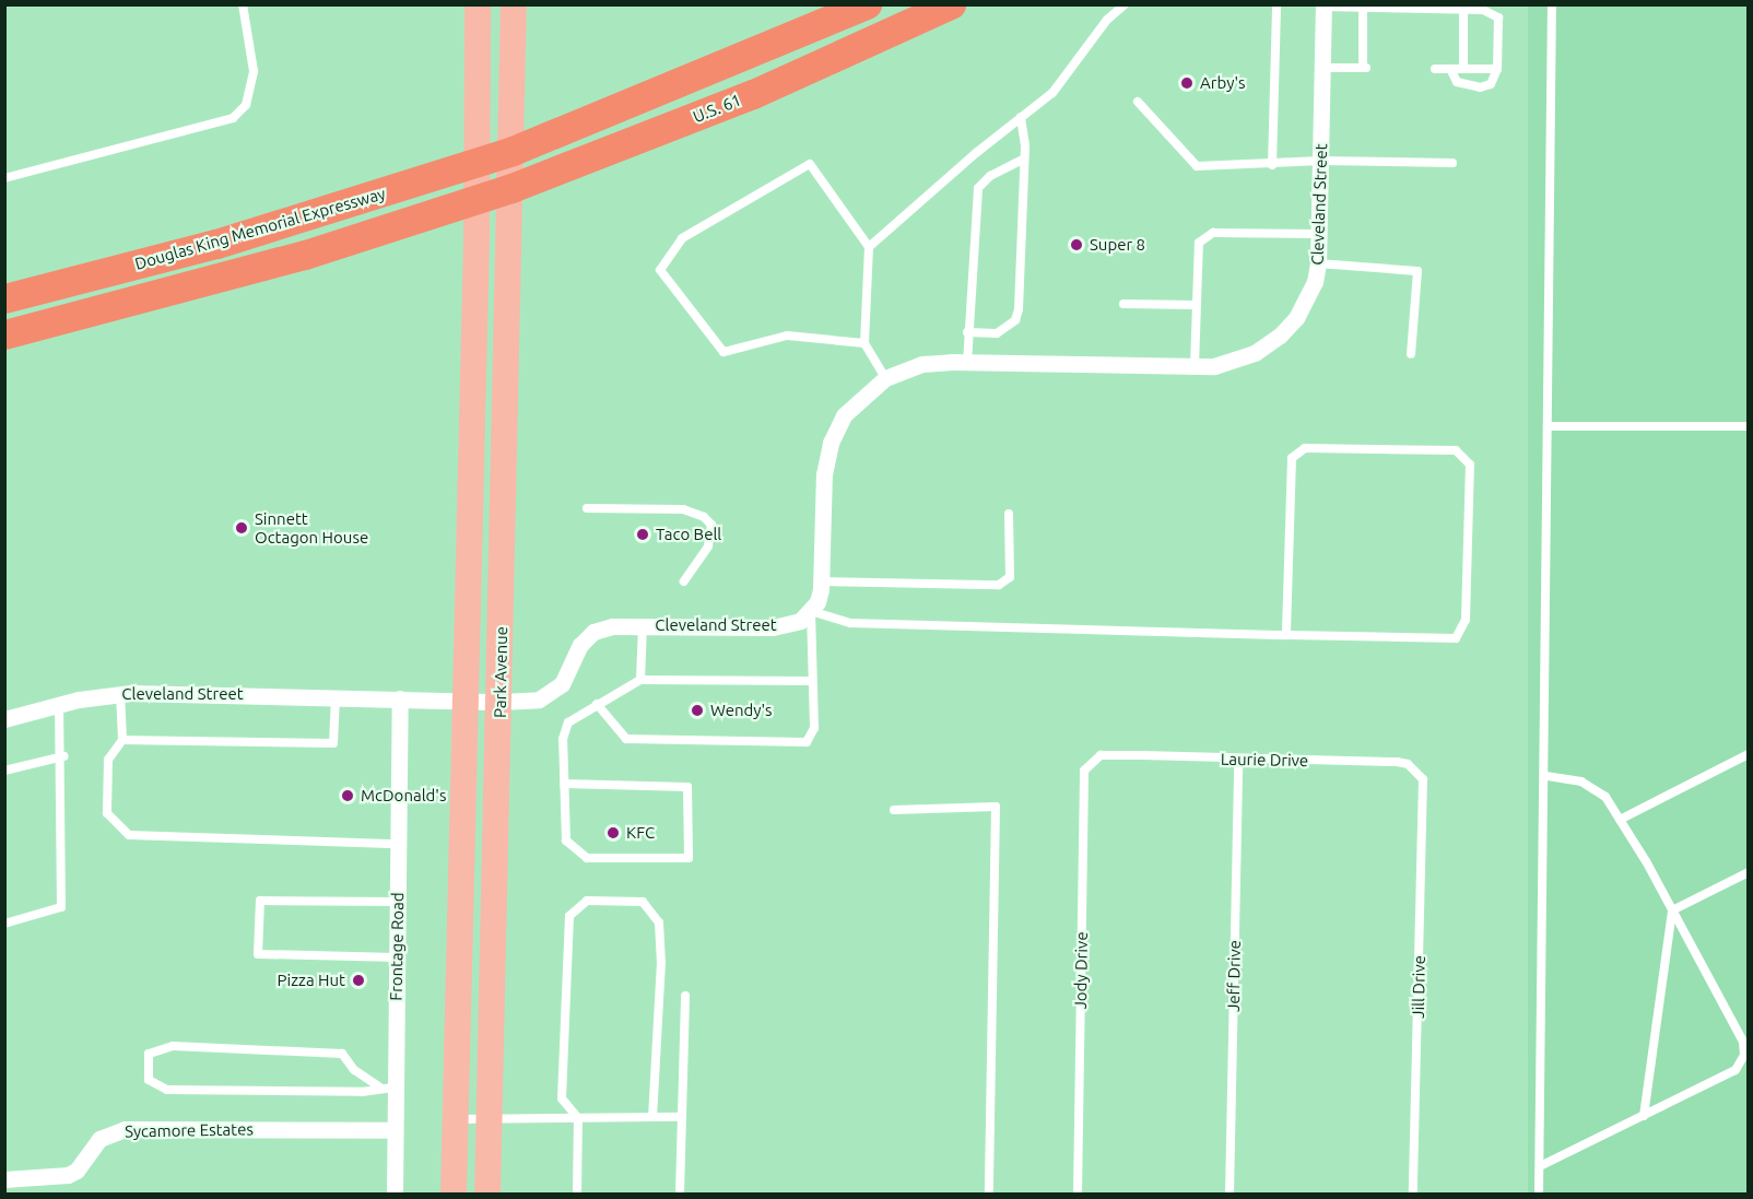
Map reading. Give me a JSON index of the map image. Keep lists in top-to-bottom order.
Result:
{
  "streets": {
    "highway": ["U.S. 61", "Douglas King Memorial Expressway"],
    "main road": ["Park Avenue"],
    "street": ["Cleveland Street", "Frontage Road", "Sycamore Estates"],
    "lane": [
      "Laurie Drive",
      "Jody Drive",
      "Jeff Drive",
      "Jill Drive"
    ]
  },
  "crossings": [
    ["U.S. 61", "Park Avenue"],
    ["Cleveland Street", "Park Avenue"],
    ["Cleveland Street", "Frontage Road"],
    ["Douglas King Memorial Expressway", "Park Avenue"],
    ["Laurie Drive", "Jody Drive"],
    ["Laurie Drive", "Jeff Drive"],
    ["Laurie Drive", "Jill Drive"],
    ["Frontage Road", "Sycamore Estates"]
  ],
  "places": [
    "Arby's",
    "Super 8",
    "Sinnett Octagon House",
    "Taco Bell",
    "Wendy's",
    "McDonald's",
    "KFC",
    "Pizza Hut"
  ]
}
